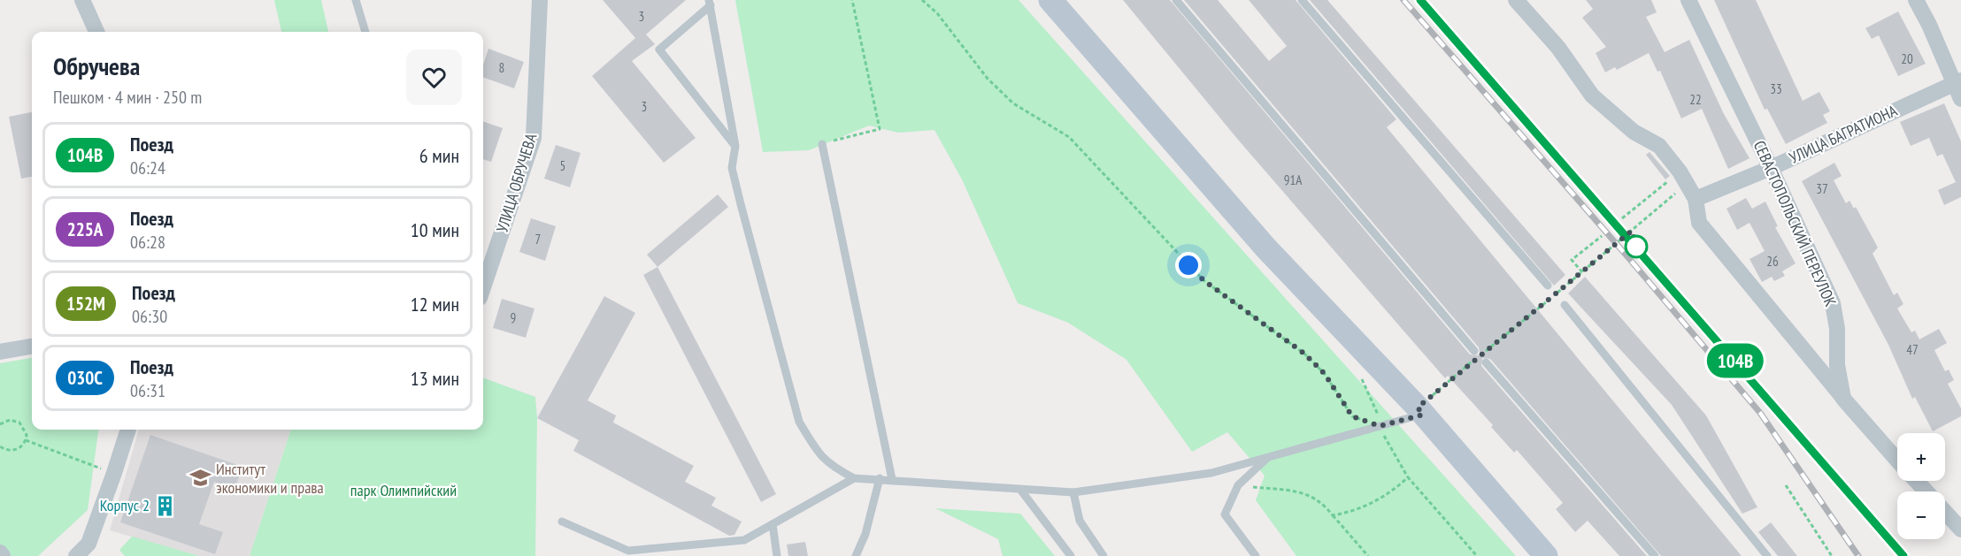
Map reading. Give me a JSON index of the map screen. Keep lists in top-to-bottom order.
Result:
{
  "streets": {
    "street": ["УЛИЦА БАГРАТИОНА", "УЛИЦА ОБРУЧЕВА", "СЕВАСТОПОЛЬСКИЙ ПЕРЕУЛОК"]
  },
  "crossings": [
    ["УЛИЦА БАГРАТИОНА", "СЕВАСТОПОЛЬСКИЙ ПЕРЕУЛОК"]
  ],
  "parks": ["парк Олимпийский"],
  "places": {
    "school or university": ["Институт экономики и права"],
    "building": ["Корпус 2"]
  },
  "house_numbers": [
    "3",
    "20",
    "8",
    "33",
    "22",
    "3",
    "5",
    "91А",
    "37",
    "7",
    "26",
    "9",
    "47"
  ],
  "page": {
    "on_map": "104В",
    "heading": ["Обручева", "Пешком · 4 мин · 250 m"],
    "list": [
      {
        "mark": "104В",
        "name": "Поезд",
        "note": "06:24",
        "value": "6 мин"
      },
      {
        "mark": "225А",
        "name": "Поезд",
        "note": "06:28",
        "value": "10 мин"
      },
      {
        "mark": "152М",
        "name": "Поезд",
        "note": "06:30",
        "value": "12 мин"
      },
      {
        "mark": "030C",
        "name": "Поезд",
        "note": "06:31",
        "value": "13 мин"
      }
    ],
    "map_buttons": ["+", "−"]
  }
}
